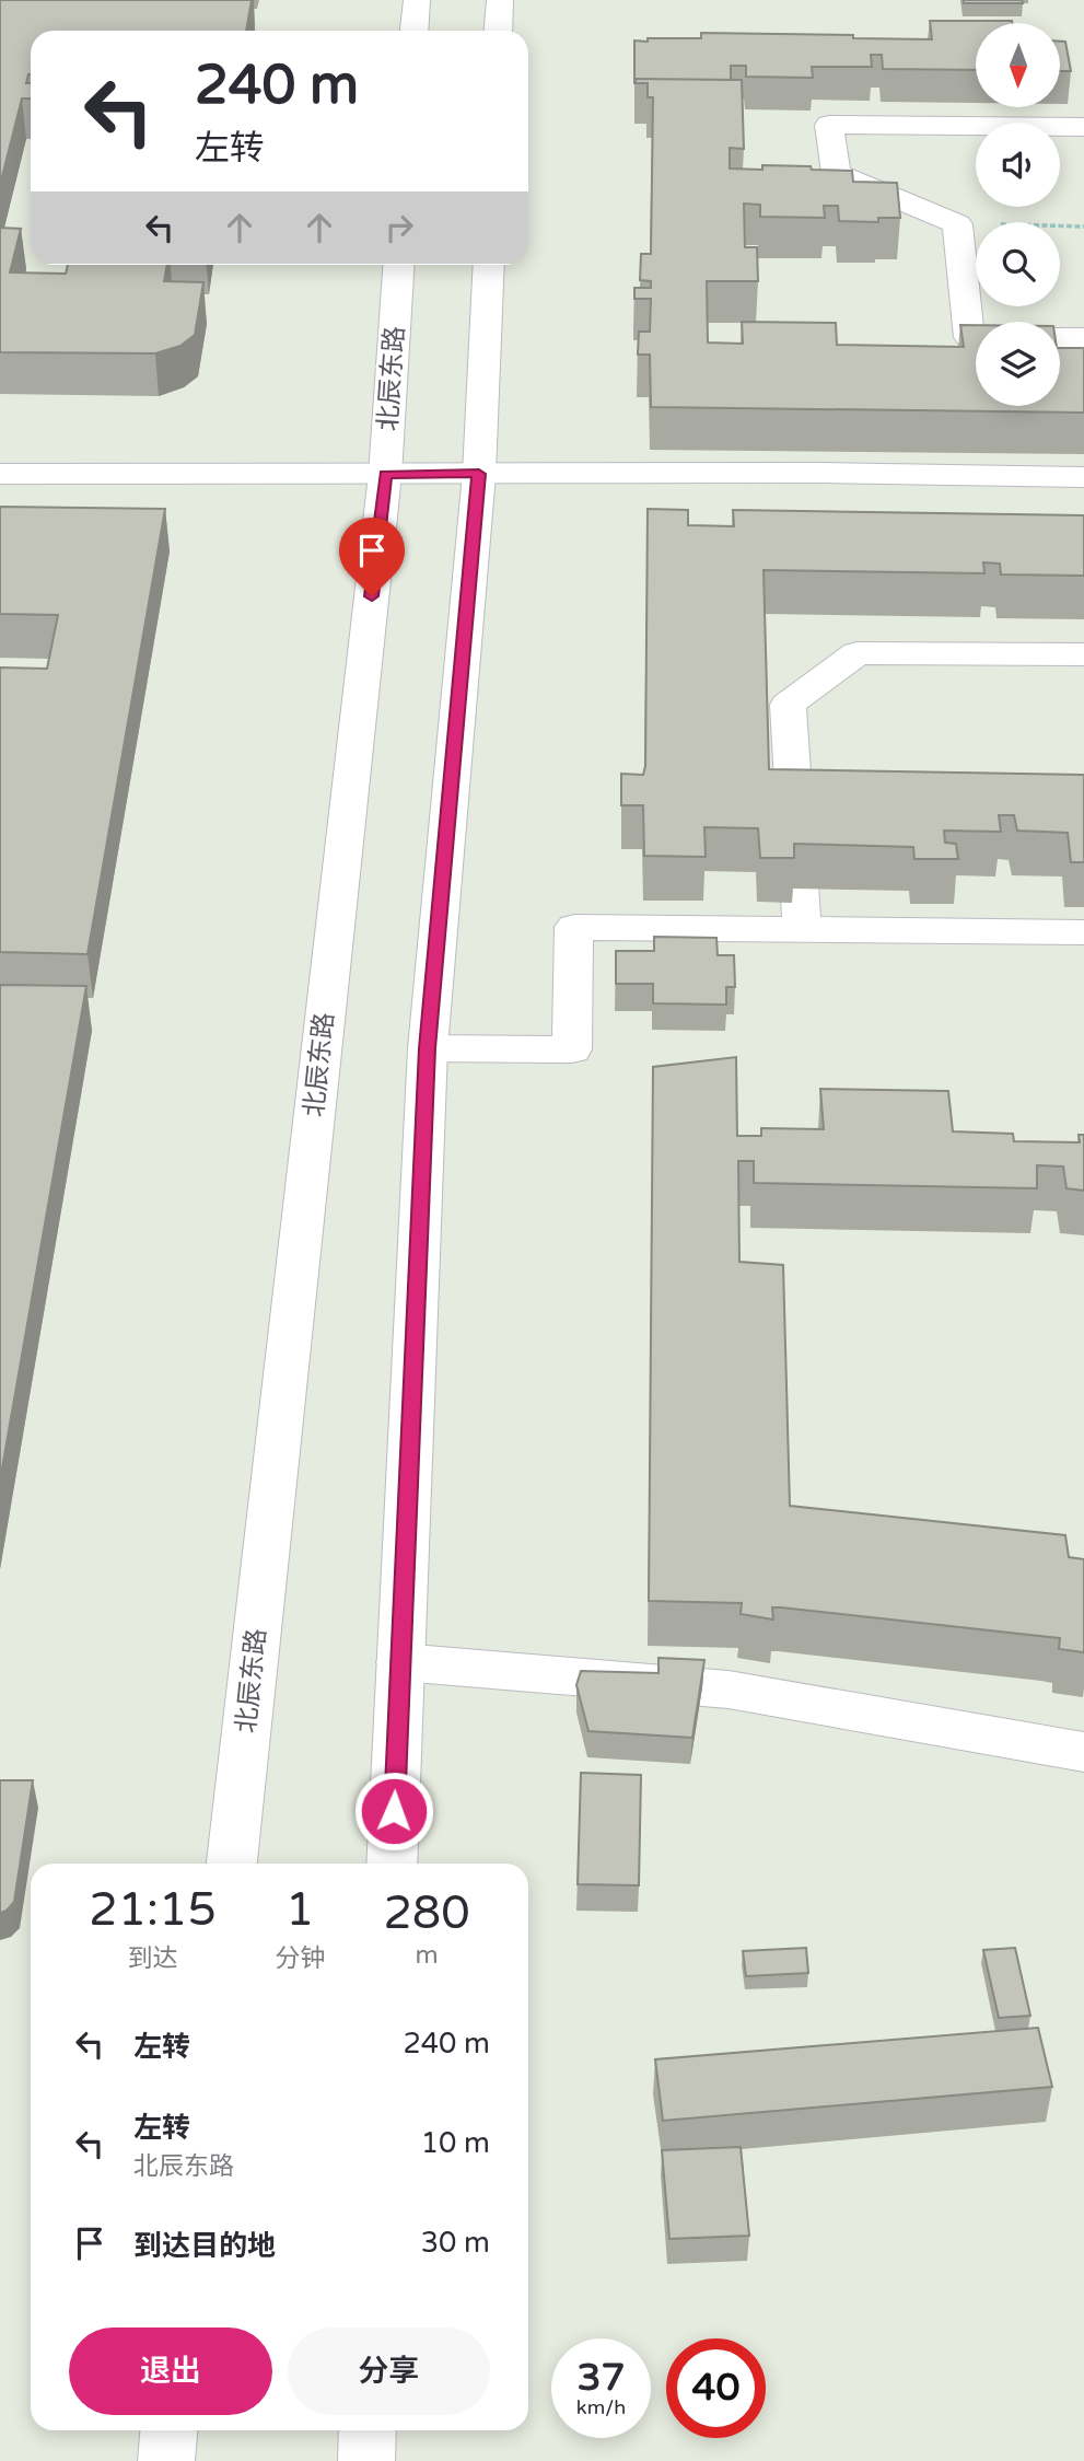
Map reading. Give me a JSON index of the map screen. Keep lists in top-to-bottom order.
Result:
{
  "streets": {
    "street": ["北辰东路"]
  },
  "north": "bottom",
  "page": {
    "turn": ["240 m", "左转"],
    "eta": [
      "21:15",
      "到达",
      "1",
      "分钟",
      "280",
      "m"
    ],
    "list": [
      {
        "name": "左转",
        "value": "240 m"
      },
      {
        "name": "左转",
        "note": "北辰东路",
        "value": "10 m"
      },
      {
        "name": "到达目的地",
        "value": "30 m"
      }
    ],
    "buttons": ["退出", "分享"],
    "speed": "37 km/h",
    "limit": "40"
  }
}
